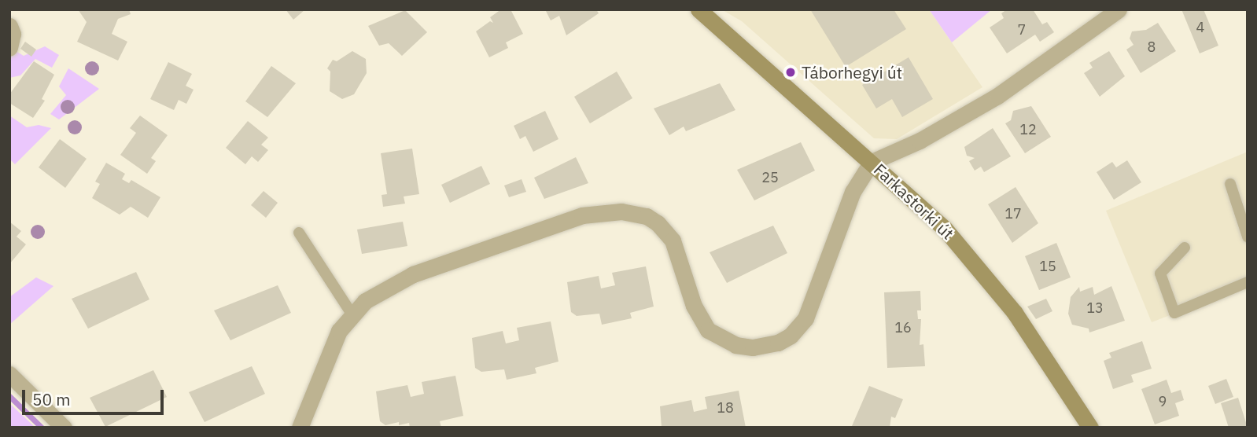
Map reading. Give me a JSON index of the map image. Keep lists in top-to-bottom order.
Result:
{
  "streets": {
    "street": ["Farkastorki út"]
  },
  "places": ["Táborhegyi út"],
  "house_numbers": [
    "4",
    "7",
    "8",
    "12",
    "25",
    "17",
    "15",
    "13",
    "16",
    "9",
    "18"
  ],
  "scale_bar": "50 m"
}
